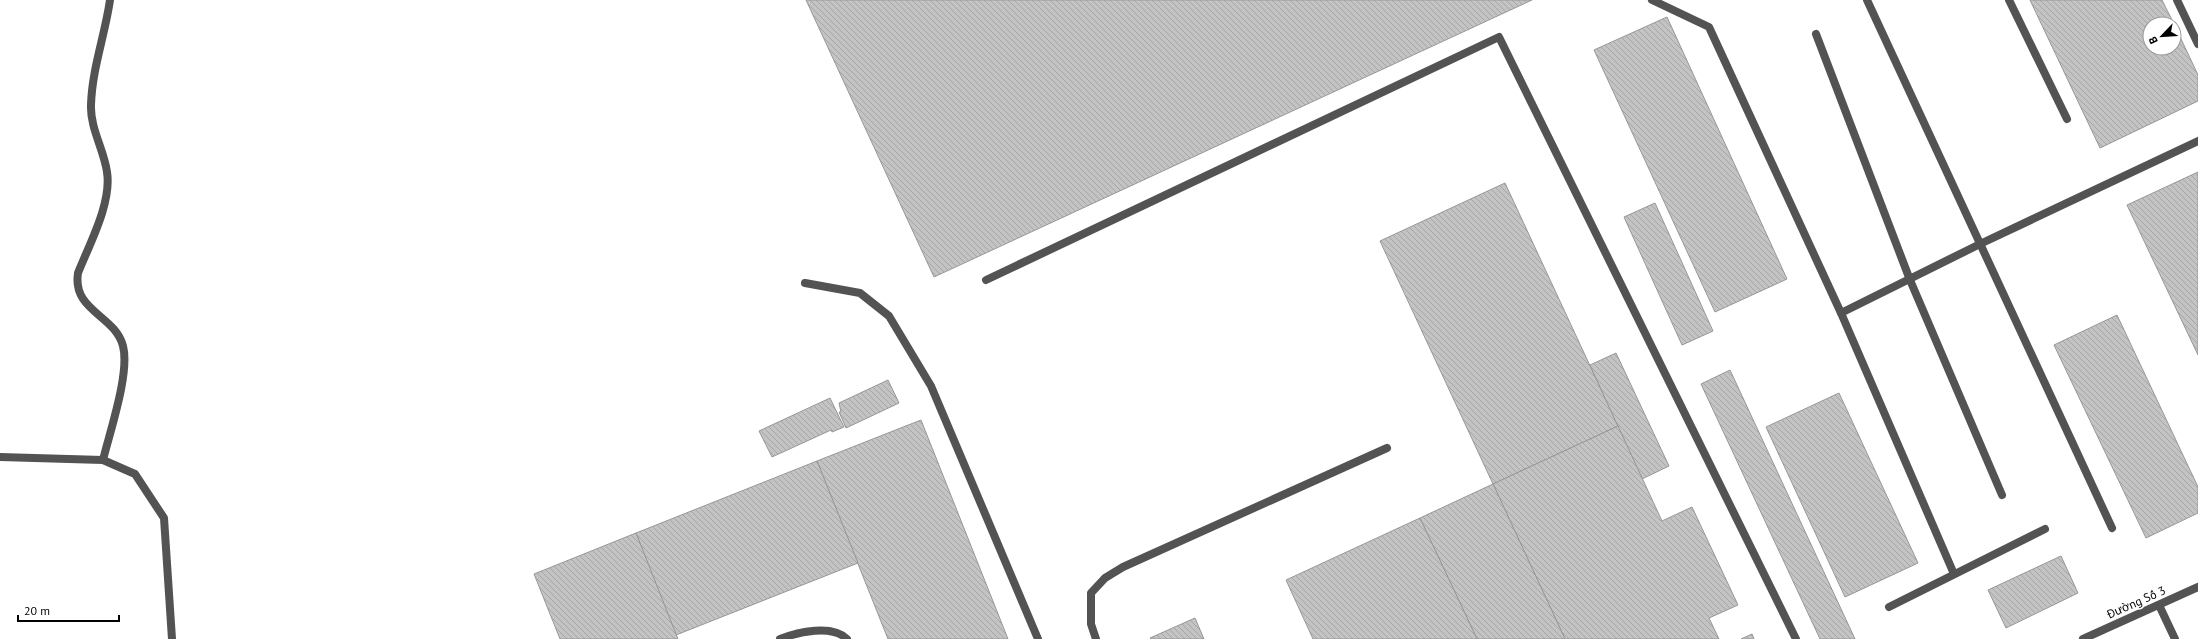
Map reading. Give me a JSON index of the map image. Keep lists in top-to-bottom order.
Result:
{
  "streets": {
    "street": ["Đường Số 3"]
  },
  "scale_bar": "20 m",
  "north": "bottom left"
}
